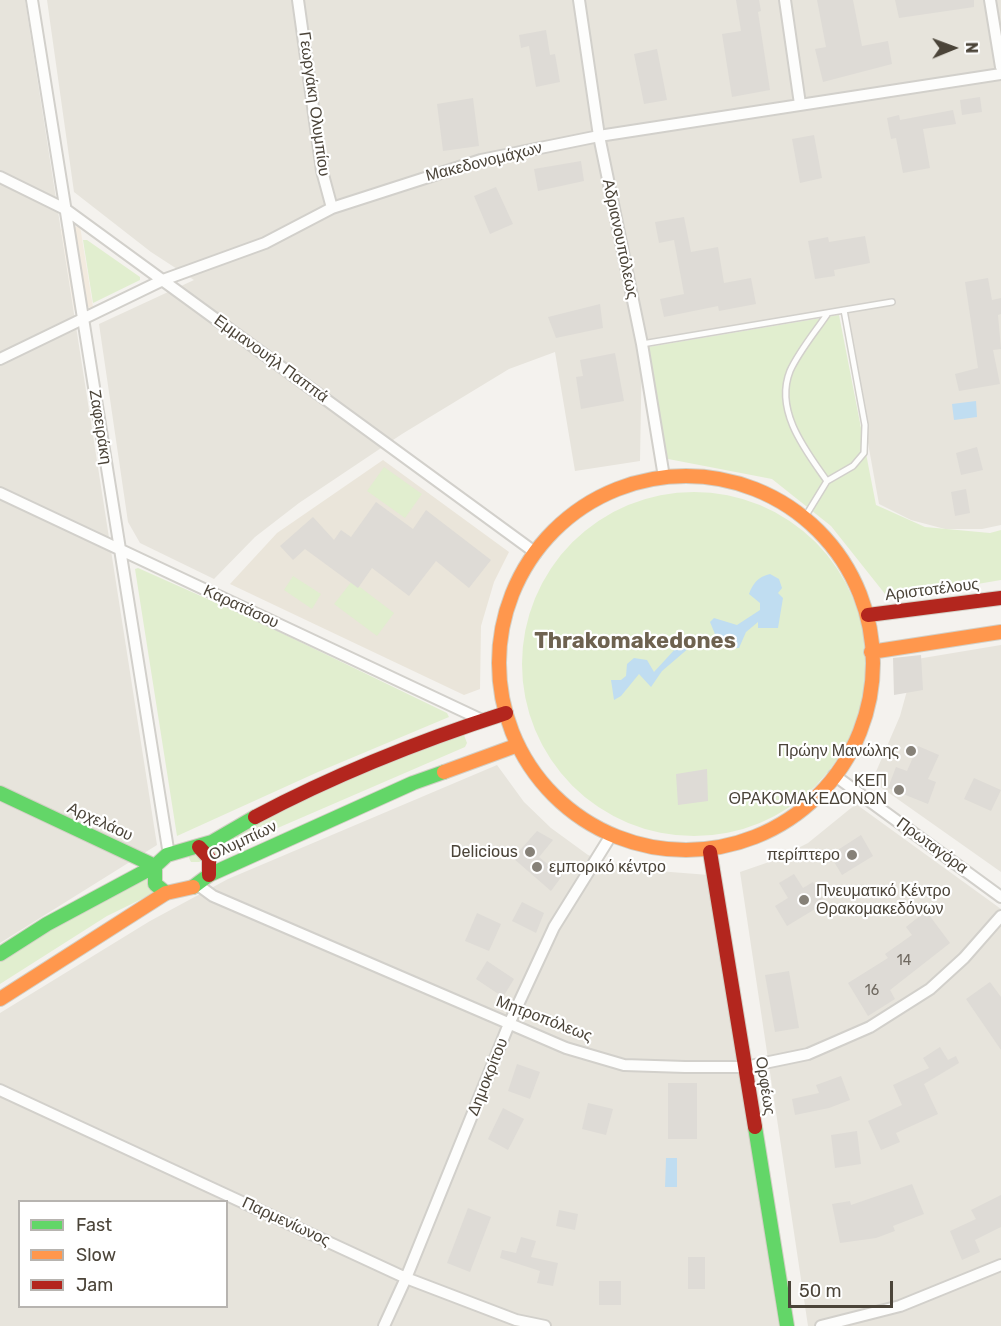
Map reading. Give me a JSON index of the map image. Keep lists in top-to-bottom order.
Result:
{
  "streets": {
    "street": [
      "Γεωργάκη Ολυμπίου",
      "Μακεδονομάχων",
      "Αδριανουπόλεως",
      "Εμμανουήλ Παππά",
      "Ζαφειράκη",
      "Αριστοτέλους",
      "Καρατάσου",
      "Αρχελάου",
      "Ολυμπίων",
      "Πρωταγόρα",
      "Μητροπόλεως",
      "Δημοκρίτου",
      "Ορφέως",
      "Παρμενίωνος"
    ]
  },
  "crossings": [
    ["Γεωργάκη Ολυμπίου", "Μακεδονομάχων"],
    ["Μακεδονομάχων", "Αδριανουπόλεως"],
    ["Μακεδονομάχων", "Εμμανουήλ Παππά"],
    ["Μακεδονομάχων", "Ζαφειράκη"],
    ["Εμμανουήλ Παππά", "Ζαφειράκη"],
    ["Ζαφειράκη", "Καρατάσου"],
    ["Ζαφειράκη", "Αρχελάου"],
    ["Ζαφειράκη", "Ολυμπίων"],
    ["Ζαφειράκη", "Μητροπόλεως"],
    ["Καρατάσου", "Ολυμπίων"],
    ["Αρχελάου", "Ολυμπίων"],
    ["Αρχελάου", "Μητροπόλεως"],
    ["Ολυμπίων", "Μητροπόλεως"],
    ["Μητροπόλεως", "Δημοκρίτου"],
    ["Μητροπόλεως", "Ορφέως"],
    ["Δημοκρίτου", "Παρμενίωνος"]
  ],
  "districts": ["Thrakomakedones"],
  "places": [
    "Πρώην Μανώλης",
    "ΚΕΠ ΘΡΑΚΟΜΑΚΕΔΟΝΩΝ",
    "Delicious",
    "περίπτερο",
    "εμπορικό κέντρο",
    "Πνευματικό Κέντρο Θρακομακεδόνων"
  ],
  "house_numbers": ["14", "16"],
  "legend": ["Fast", "Slow", "Jam"],
  "scale_bar": "50 m",
  "north": "right"
}
